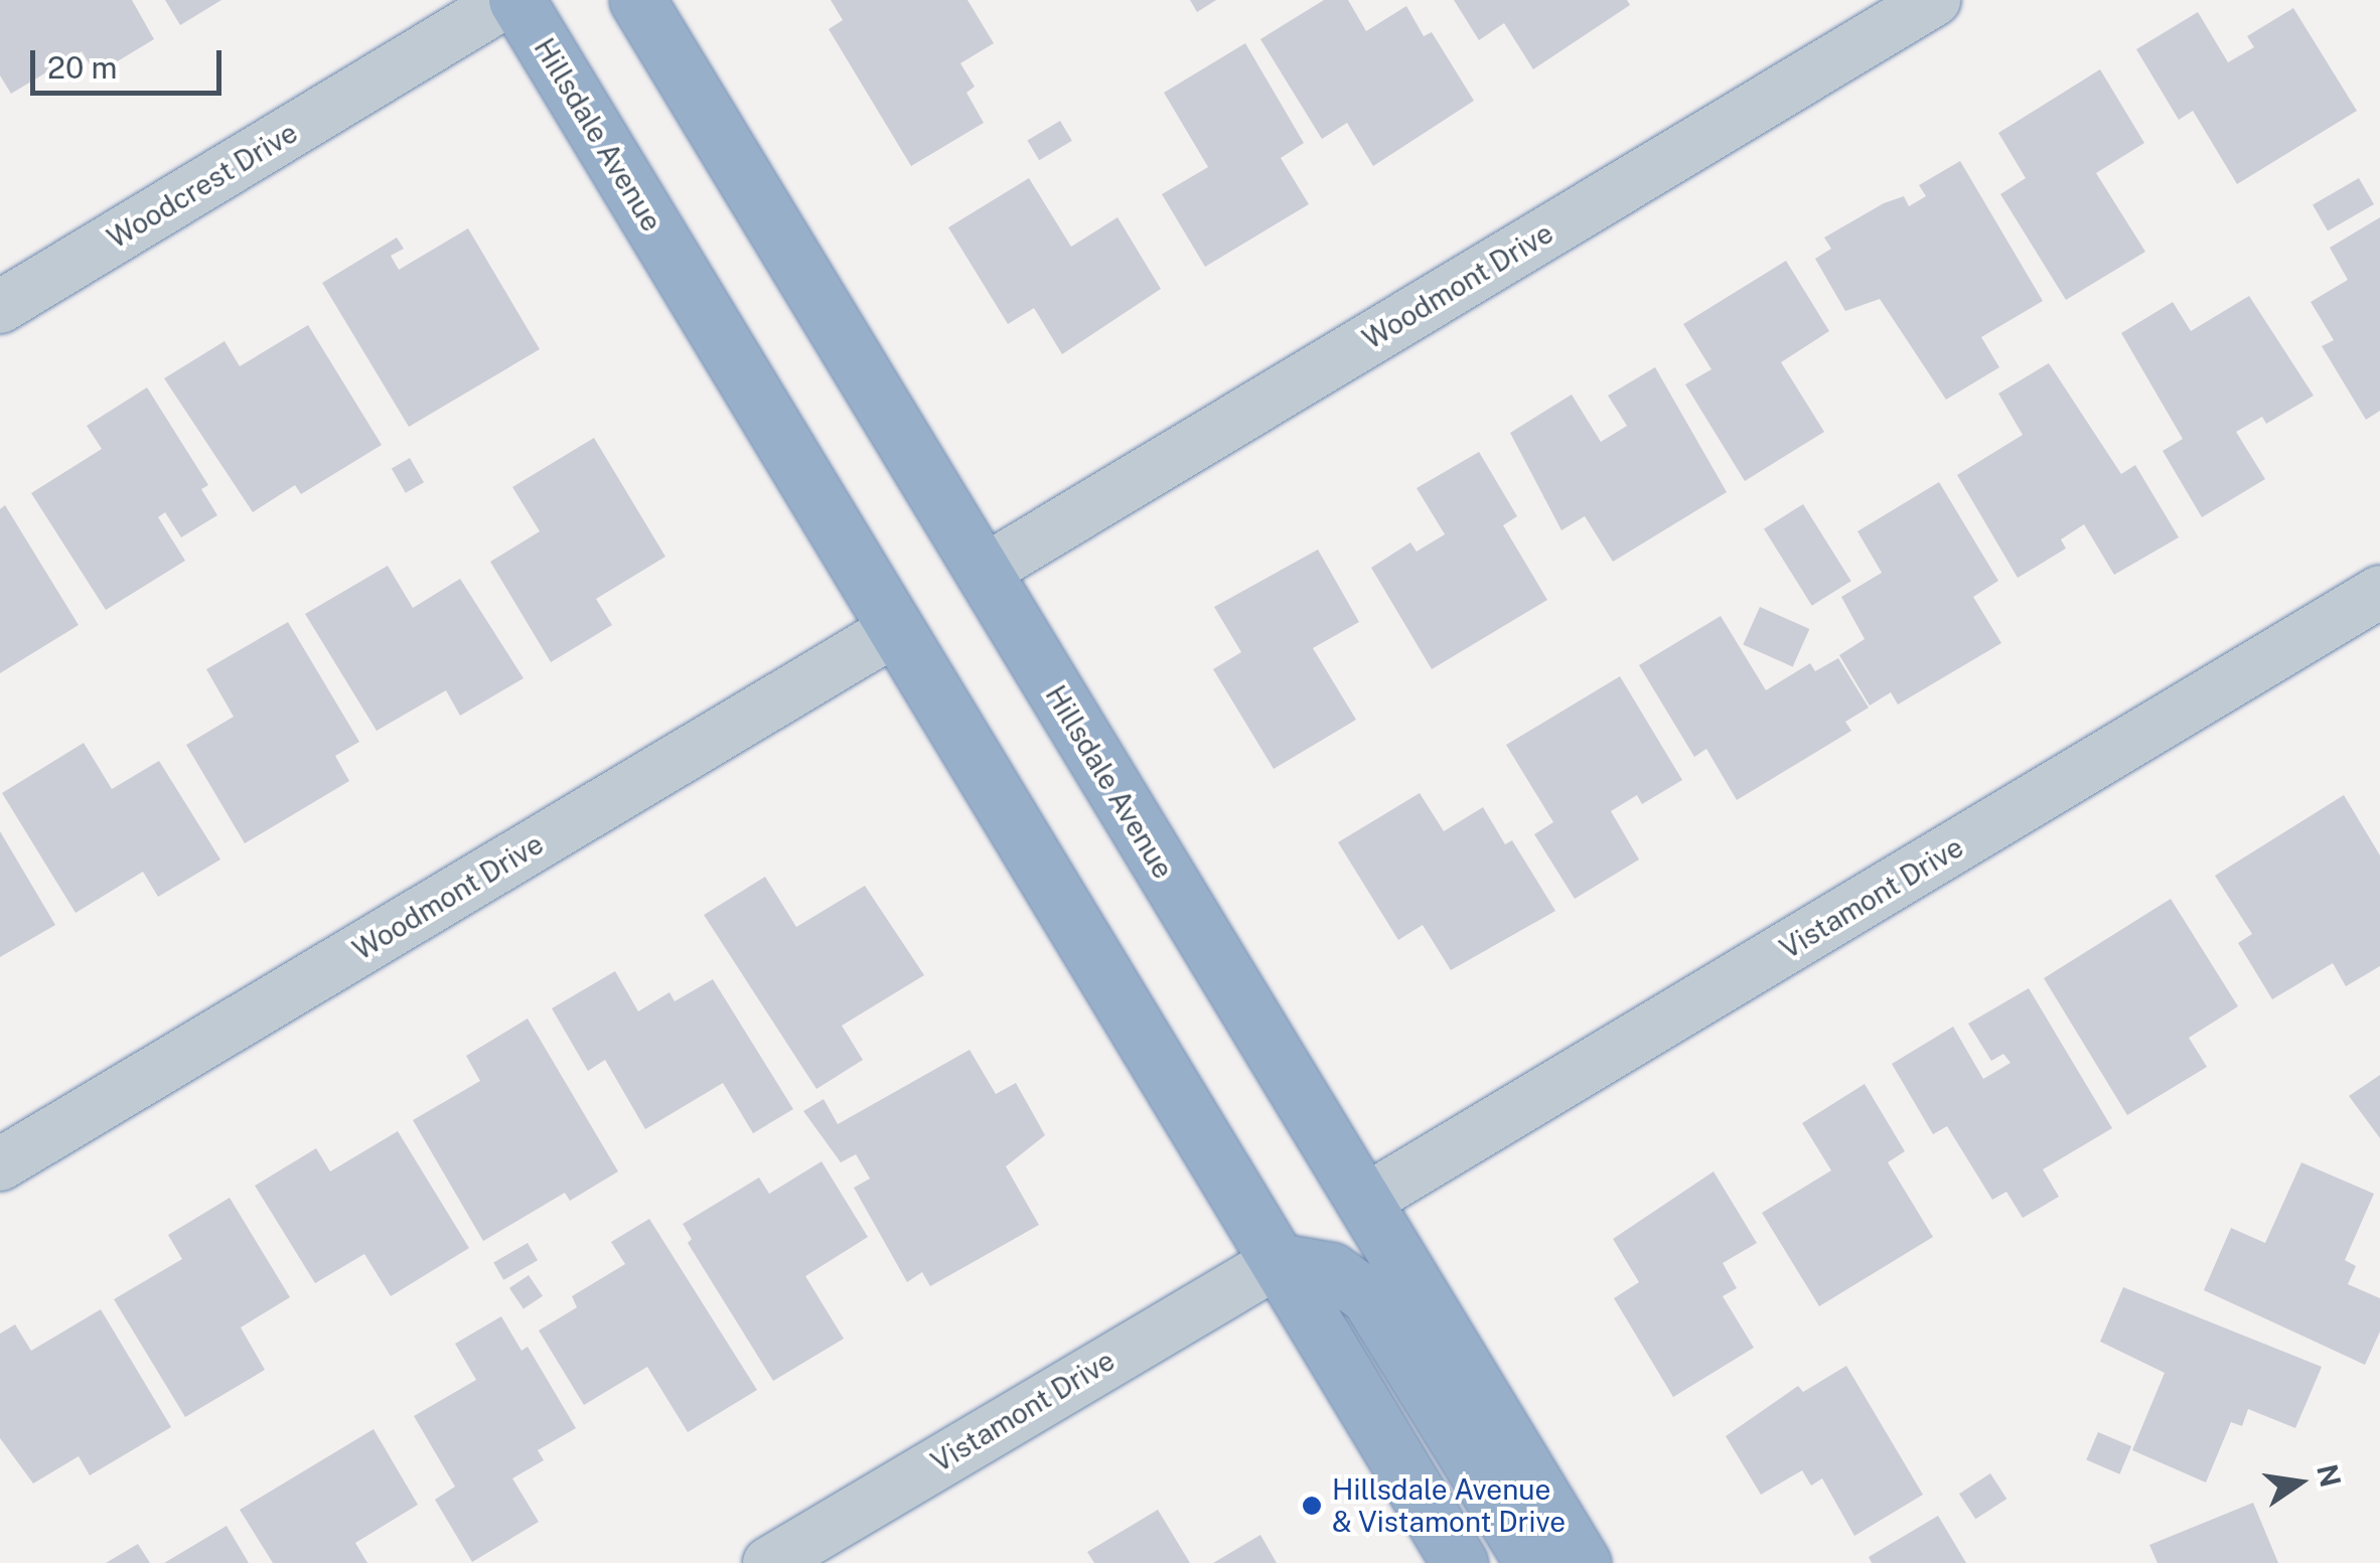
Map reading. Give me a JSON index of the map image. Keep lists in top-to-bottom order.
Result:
{
  "streets": {
    "highway": ["Hillsdale Avenue"],
    "street": ["Woodcrest Drive", "Woodmont Drive", "Vistamont Drive"]
  },
  "crossings": [
    ["Hillsdale Avenue", "Woodmont Drive"],
    ["Hillsdale Avenue", "Vistamont Drive"]
  ],
  "places": ["Hillsdale Avenue & Vistamont Drive"],
  "scale_bar": "20 m",
  "north": "right"
}
